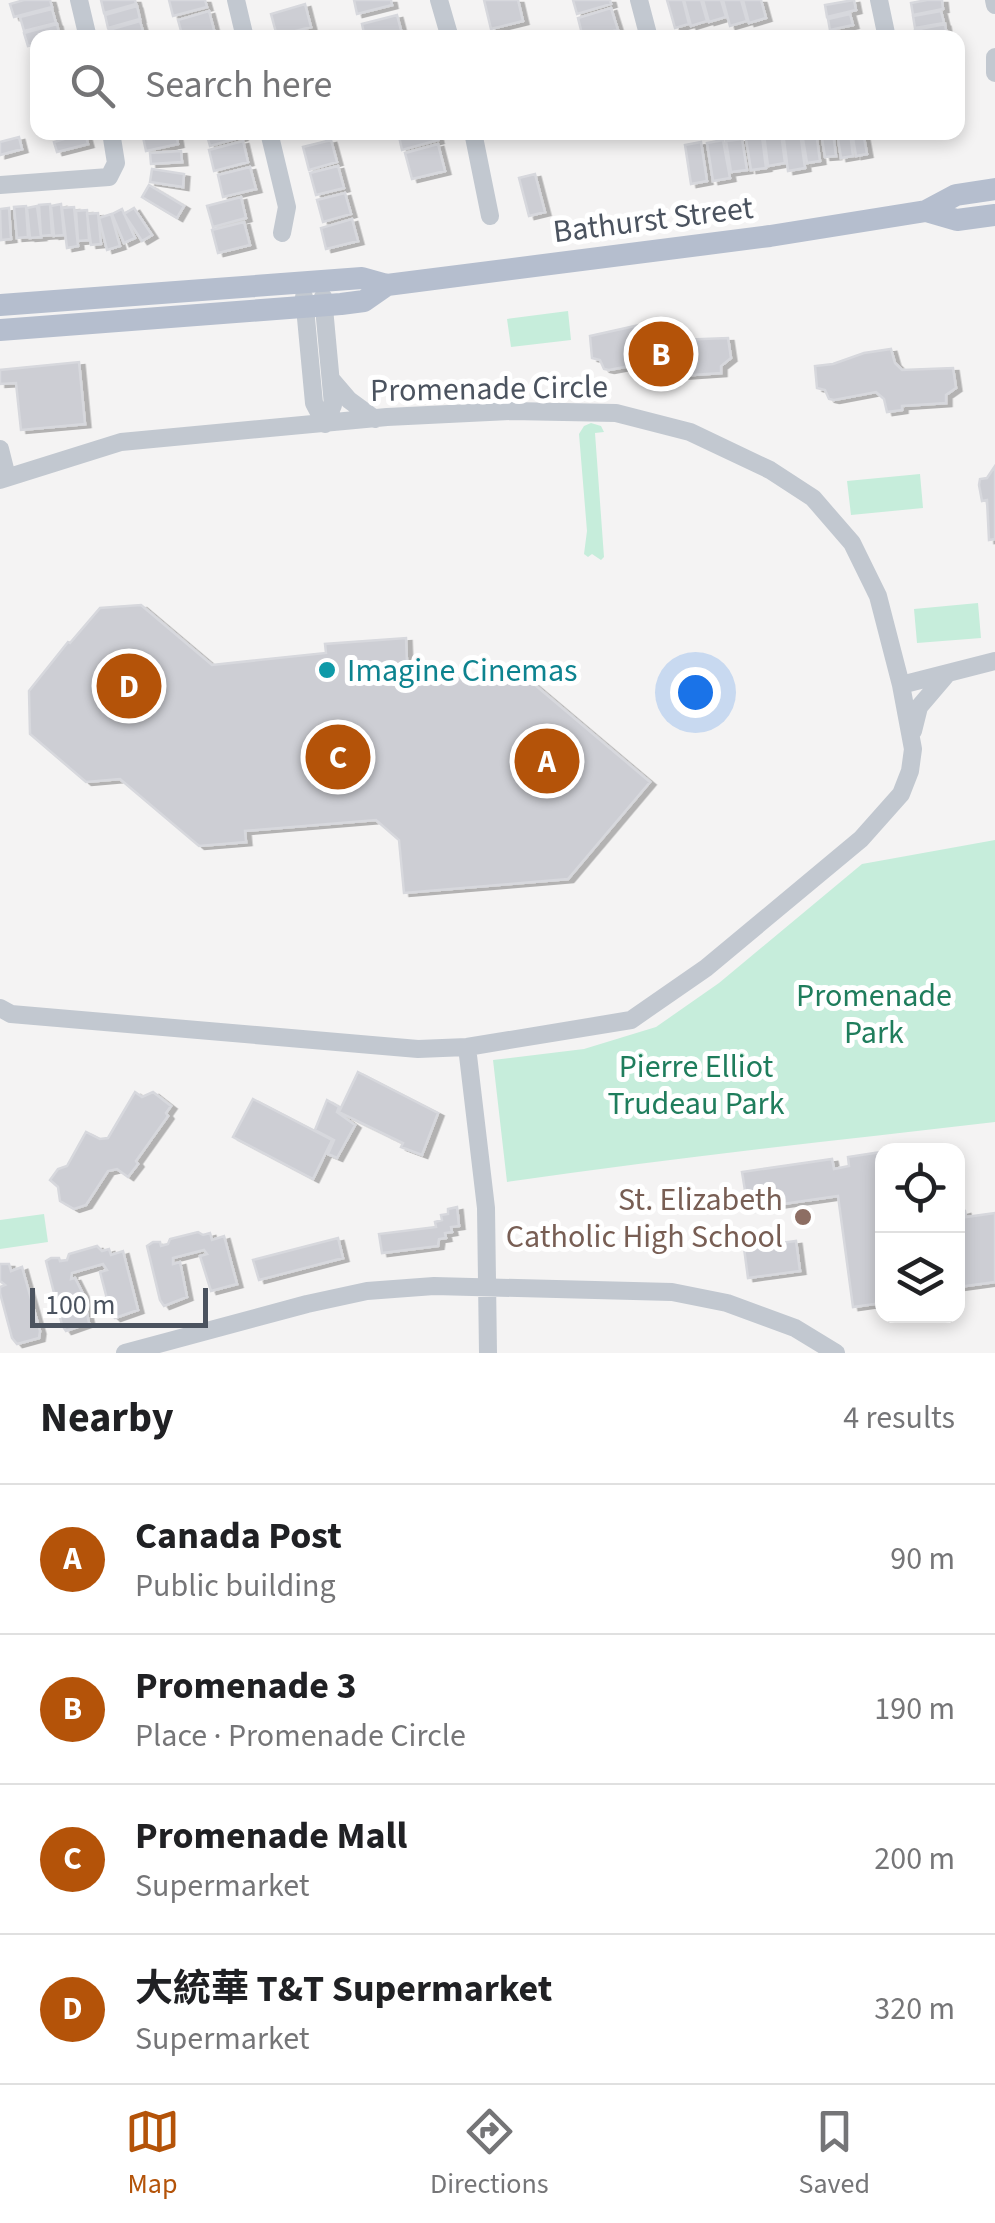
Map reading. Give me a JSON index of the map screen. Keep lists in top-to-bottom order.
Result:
{
  "streets": {
    "main road": ["Bathurst Street"],
    "street": ["Promenade Circle"]
  },
  "parks": ["Promenade Park", "Pierre Elliot Trudeau Park"],
  "places": ["Imagine Cinemas", "St. Elizabeth Catholic High School"],
  "scale_bar": "100 m",
  "page": {
    "search": "Search here",
    "pins": [
      "B",
      "D",
      "C",
      "A"
    ],
    "scale": "100 m",
    "heading": ["Nearby", "4 results"],
    "list": [
      {
        "mark": "A",
        "name": "Canada Post",
        "note": "Public building",
        "value": "90 m"
      },
      {
        "mark": "B",
        "name": "Promenade 3",
        "note": "Place · Promenade Circle",
        "value": "190 m"
      },
      {
        "mark": "C",
        "name": "Promenade Mall",
        "note": "Supermarket",
        "value": "200 m"
      },
      {
        "mark": "D",
        "name": "大統華 T&T Supermarket",
        "note": "Supermarket",
        "value": "320 m"
      }
    ],
    "nav": ["Map", "Directions", "Saved"]
  }
}
